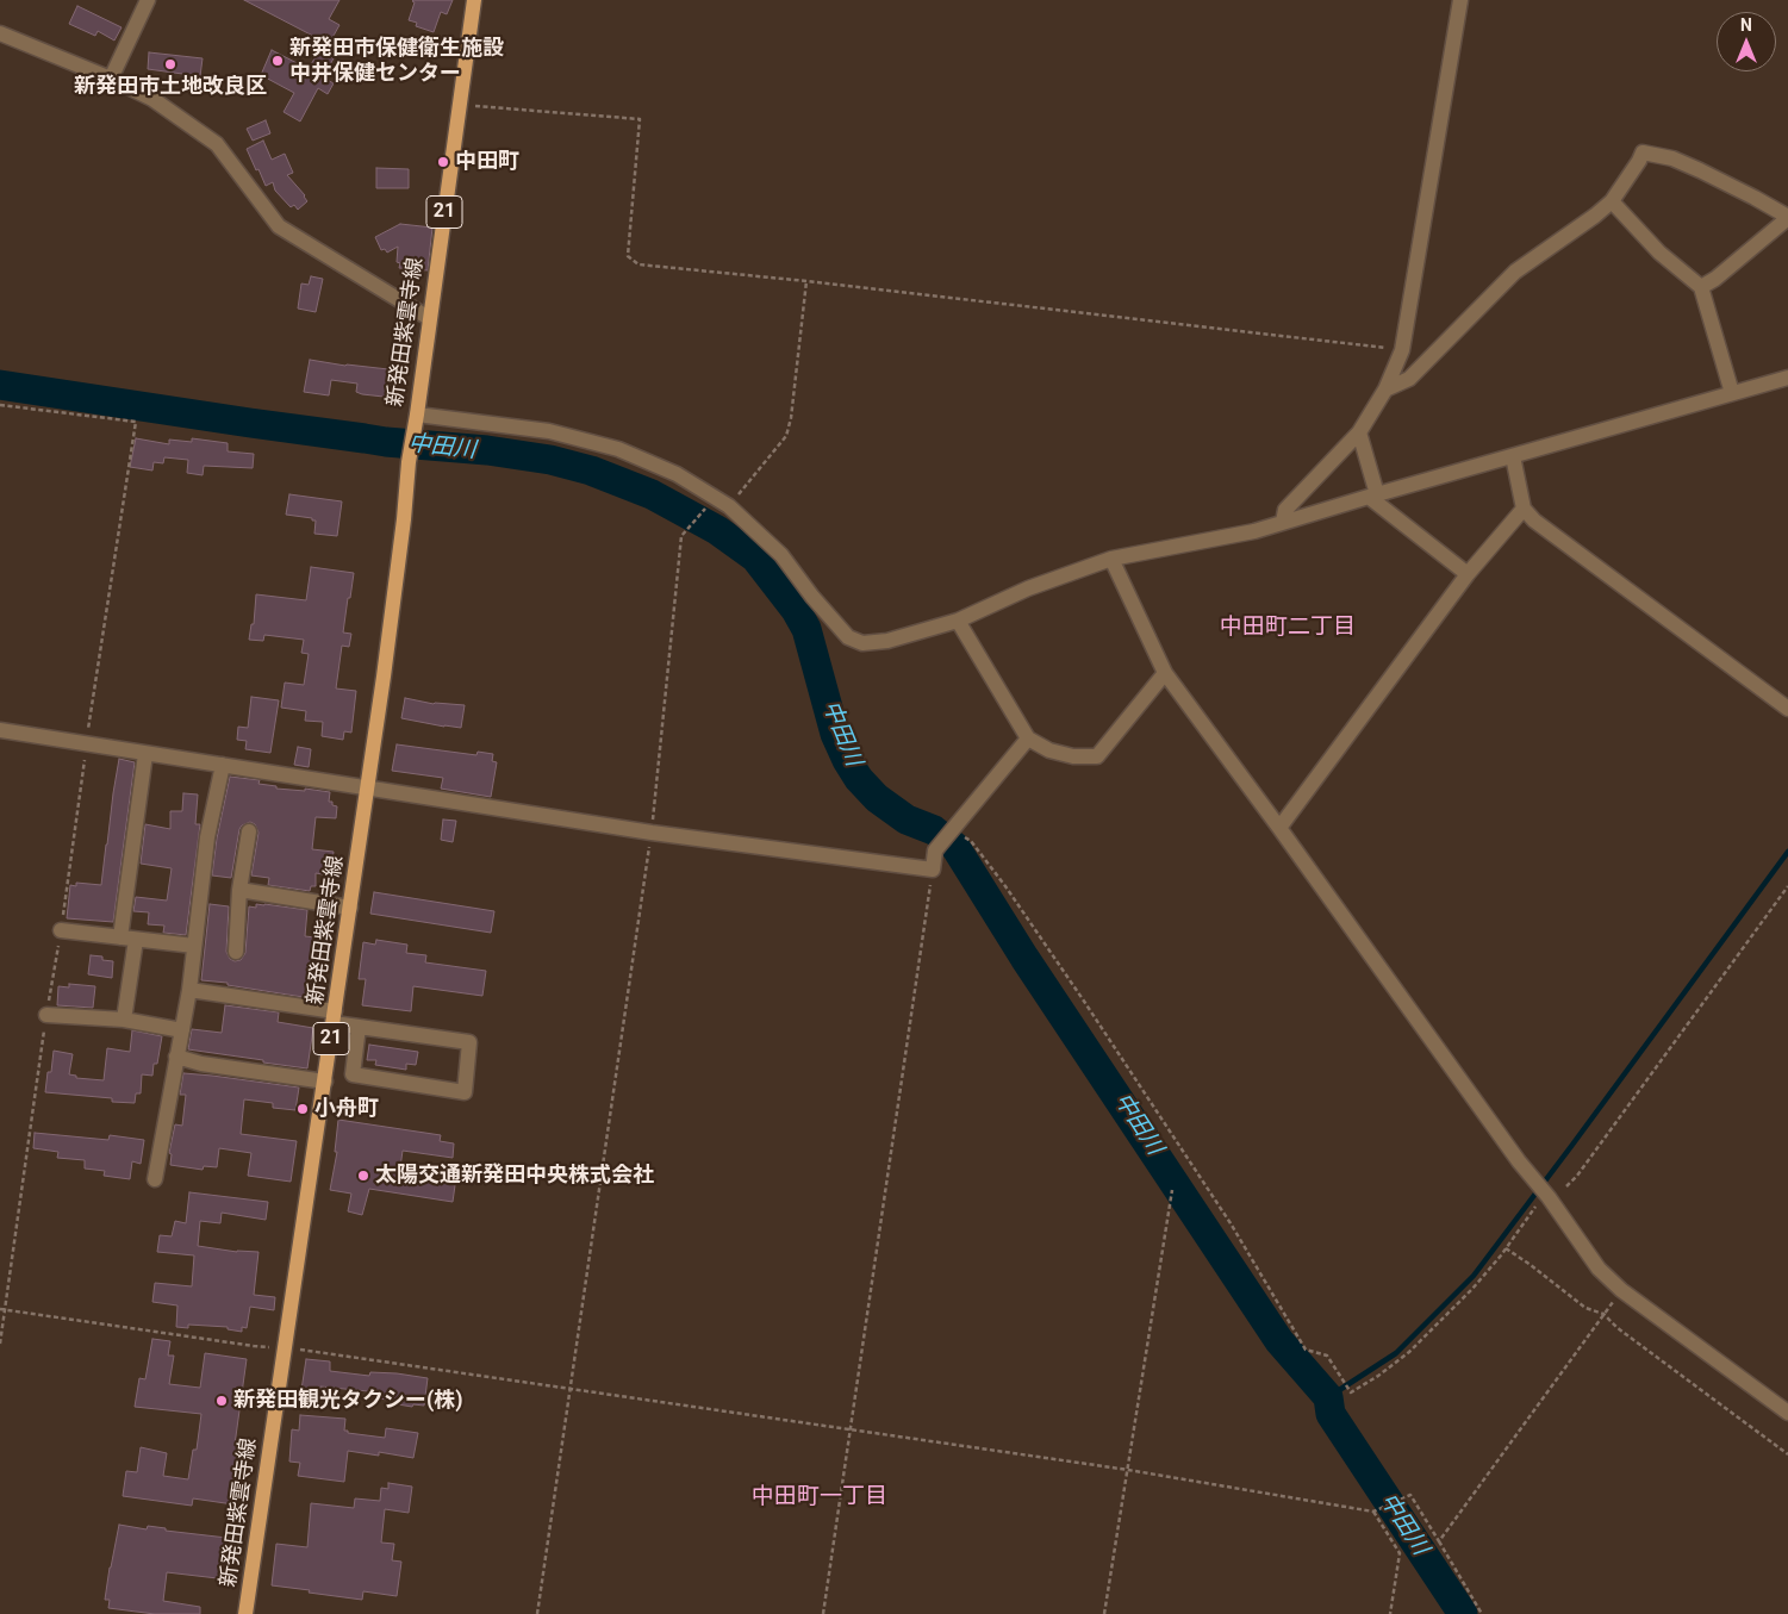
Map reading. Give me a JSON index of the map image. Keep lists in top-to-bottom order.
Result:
{
  "streets": {
    "main road": ["21", "新発田紫雲寺線"]
  },
  "districts": ["中田町二丁目", "中田町一丁目"],
  "water": ["中田川"],
  "places": [
    "新発田市保健衛生施設 中井保健センター",
    "新発田市土地改良区",
    "中田町",
    "小舟町",
    "太陽交通新発田中央株式会社",
    "新発田観光タクシー(株)"
  ],
  "north": "top"
}
